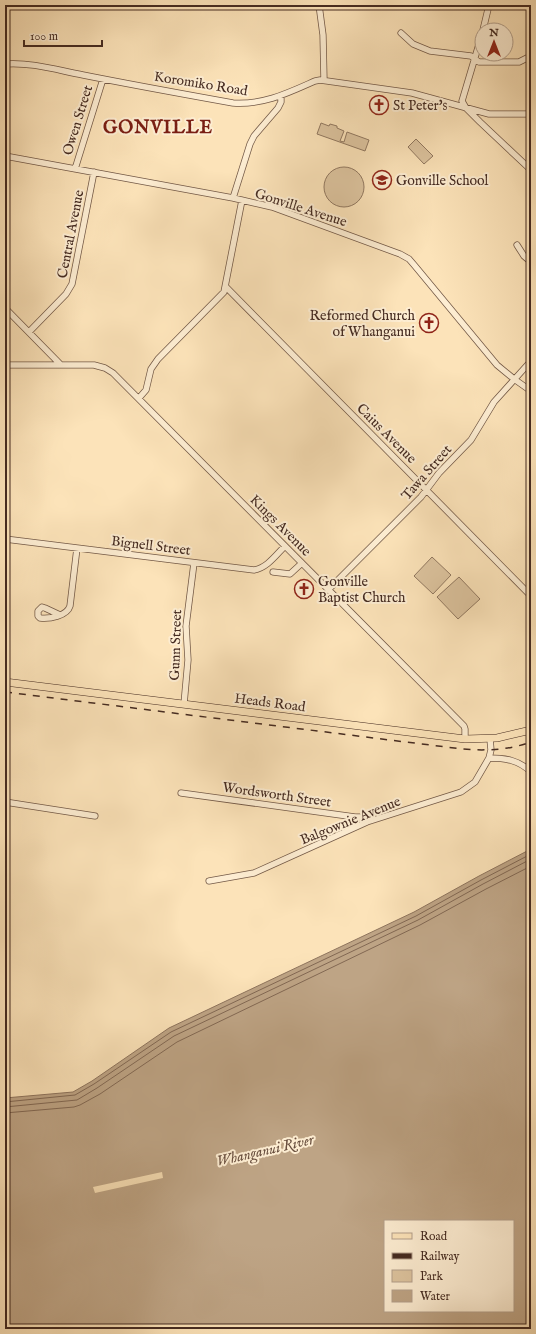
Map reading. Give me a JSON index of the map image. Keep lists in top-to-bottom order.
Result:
{
  "streets": {
    "main road": ["Heads Road"],
    "street": [
      "Koromiko Road",
      "Owen Street",
      "Gonville Avenue",
      "Central Avenue",
      "Caius Avenue",
      "Tawa Street",
      "Kings Avenue",
      "Bignell Street",
      "Gunn Street",
      "Wordsworth Street",
      "Balgownie Avenue"
    ]
  },
  "crossings": [
    ["Koromiko Road", "Owen Street"],
    ["Owen Street", "Gonville Avenue"],
    ["Gonville Avenue", "Central Avenue"],
    ["Gonville Avenue", "Tawa Street"],
    ["Caius Avenue", "Tawa Street"],
    ["Tawa Street", "Kings Avenue"],
    ["Kings Avenue", "Bignell Street"],
    ["Kings Avenue", "Heads Road"],
    ["Bignell Street", "Gunn Street"],
    ["Gunn Street", "Heads Road"],
    ["Heads Road", "Balgownie Avenue"],
    ["Wordsworth Street", "Balgownie Avenue"]
  ],
  "districts": ["GONVILLE"],
  "water": ["Whanganui River"],
  "places": {
    "church": ["St Peter's", "Reformed Church of Whanganui", "Gonville Baptist Church"],
    "school or university": ["Gonville School"]
  },
  "legend": [
    "Road",
    "Railway",
    "Park",
    "Water"
  ],
  "scale_bar": "100 m",
  "north": "top"
}
